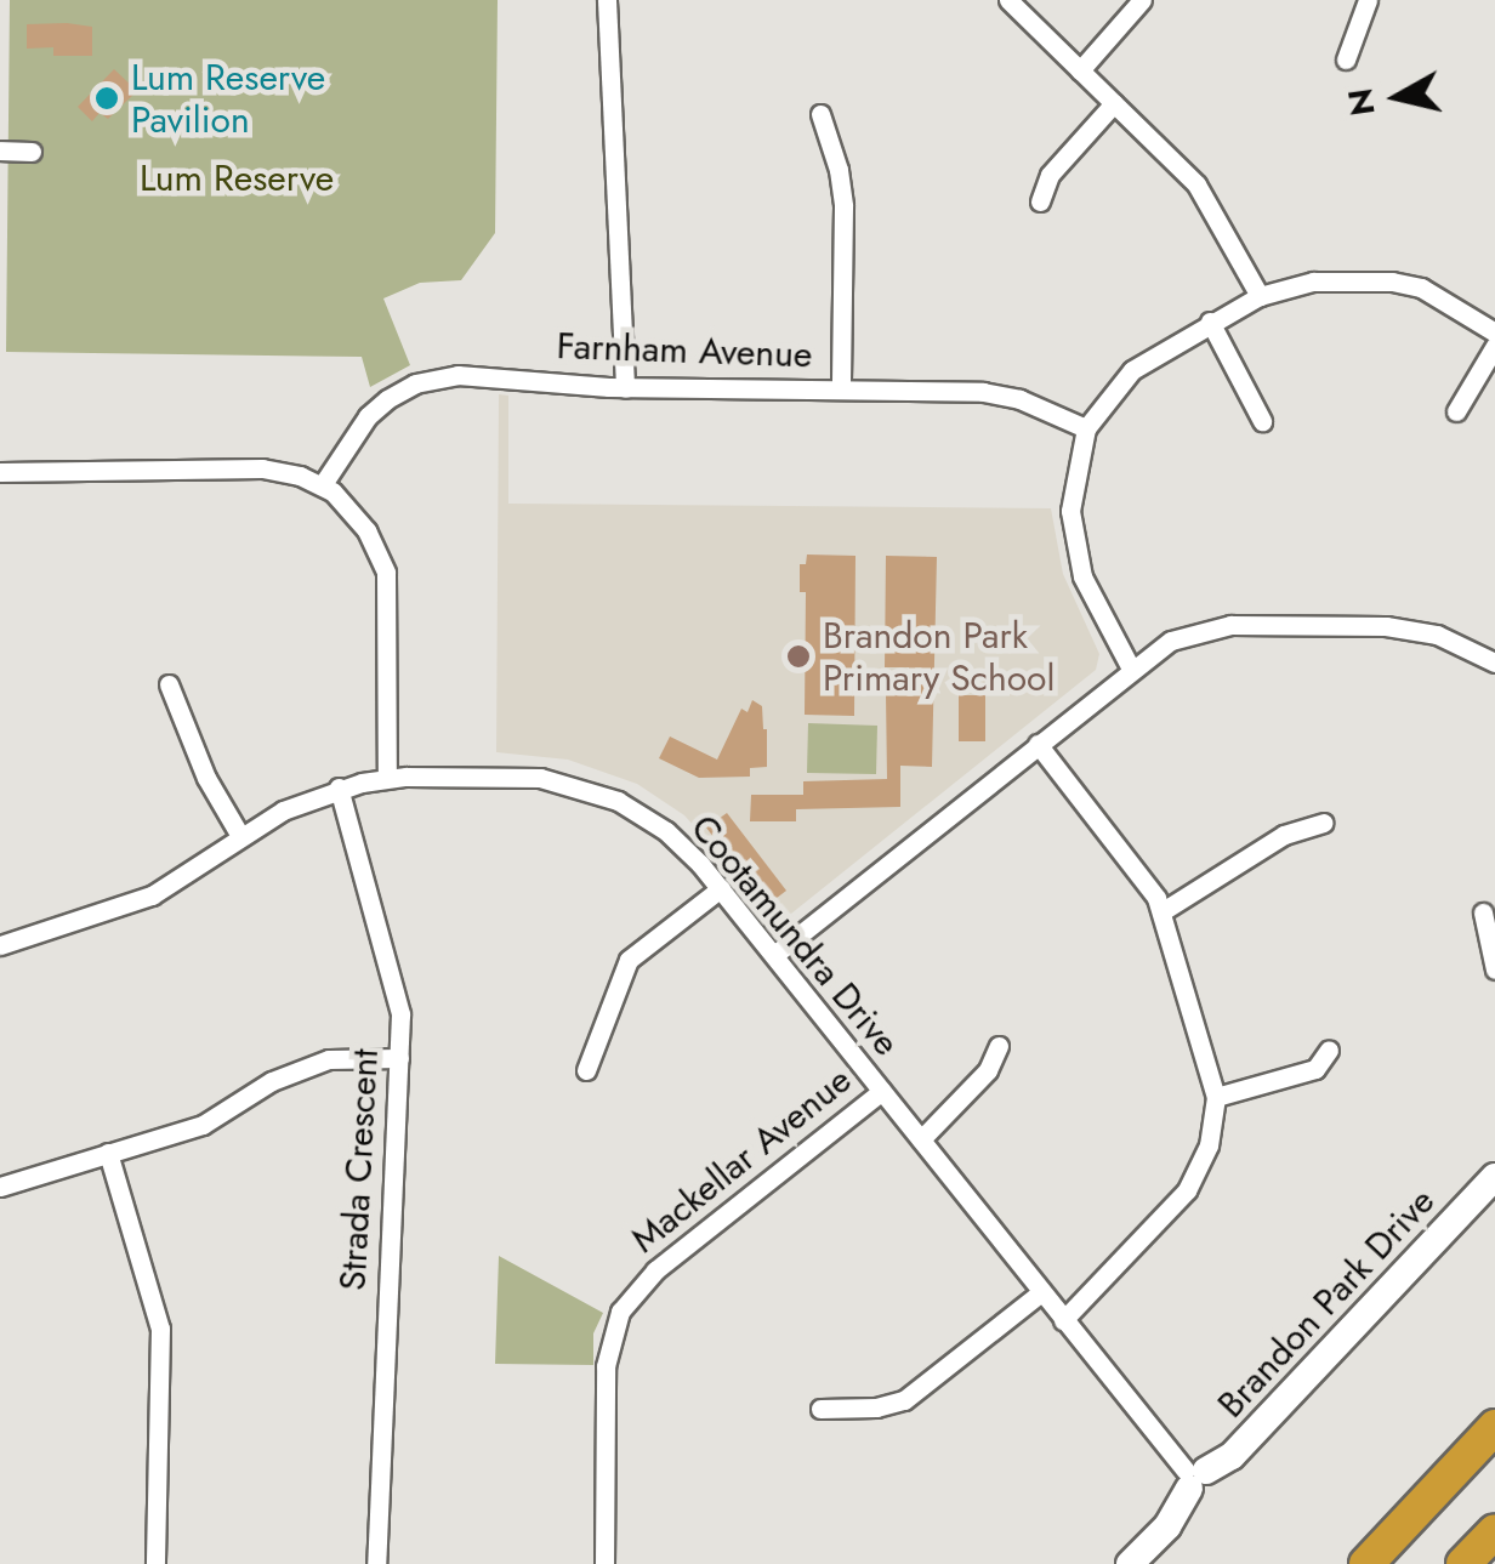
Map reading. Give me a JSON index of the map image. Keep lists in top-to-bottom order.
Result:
{
  "streets": {
    "street": [
      "Farnham Avenue",
      "Cootamundra Drive",
      "Mackellar Avenue",
      "Strada Crescent",
      "Brandon Park Drive"
    ]
  },
  "crossings": [
    ["Cootamundra Drive", "Mackellar Avenue"],
    ["Cootamundra Drive", "Strada Crescent"],
    ["Cootamundra Drive", "Brandon Park Drive"]
  ],
  "parks": ["Lum Reserve"],
  "places": ["Lum Reserve Pavilion", "Brandon Park Primary School"],
  "north": "left"
}
